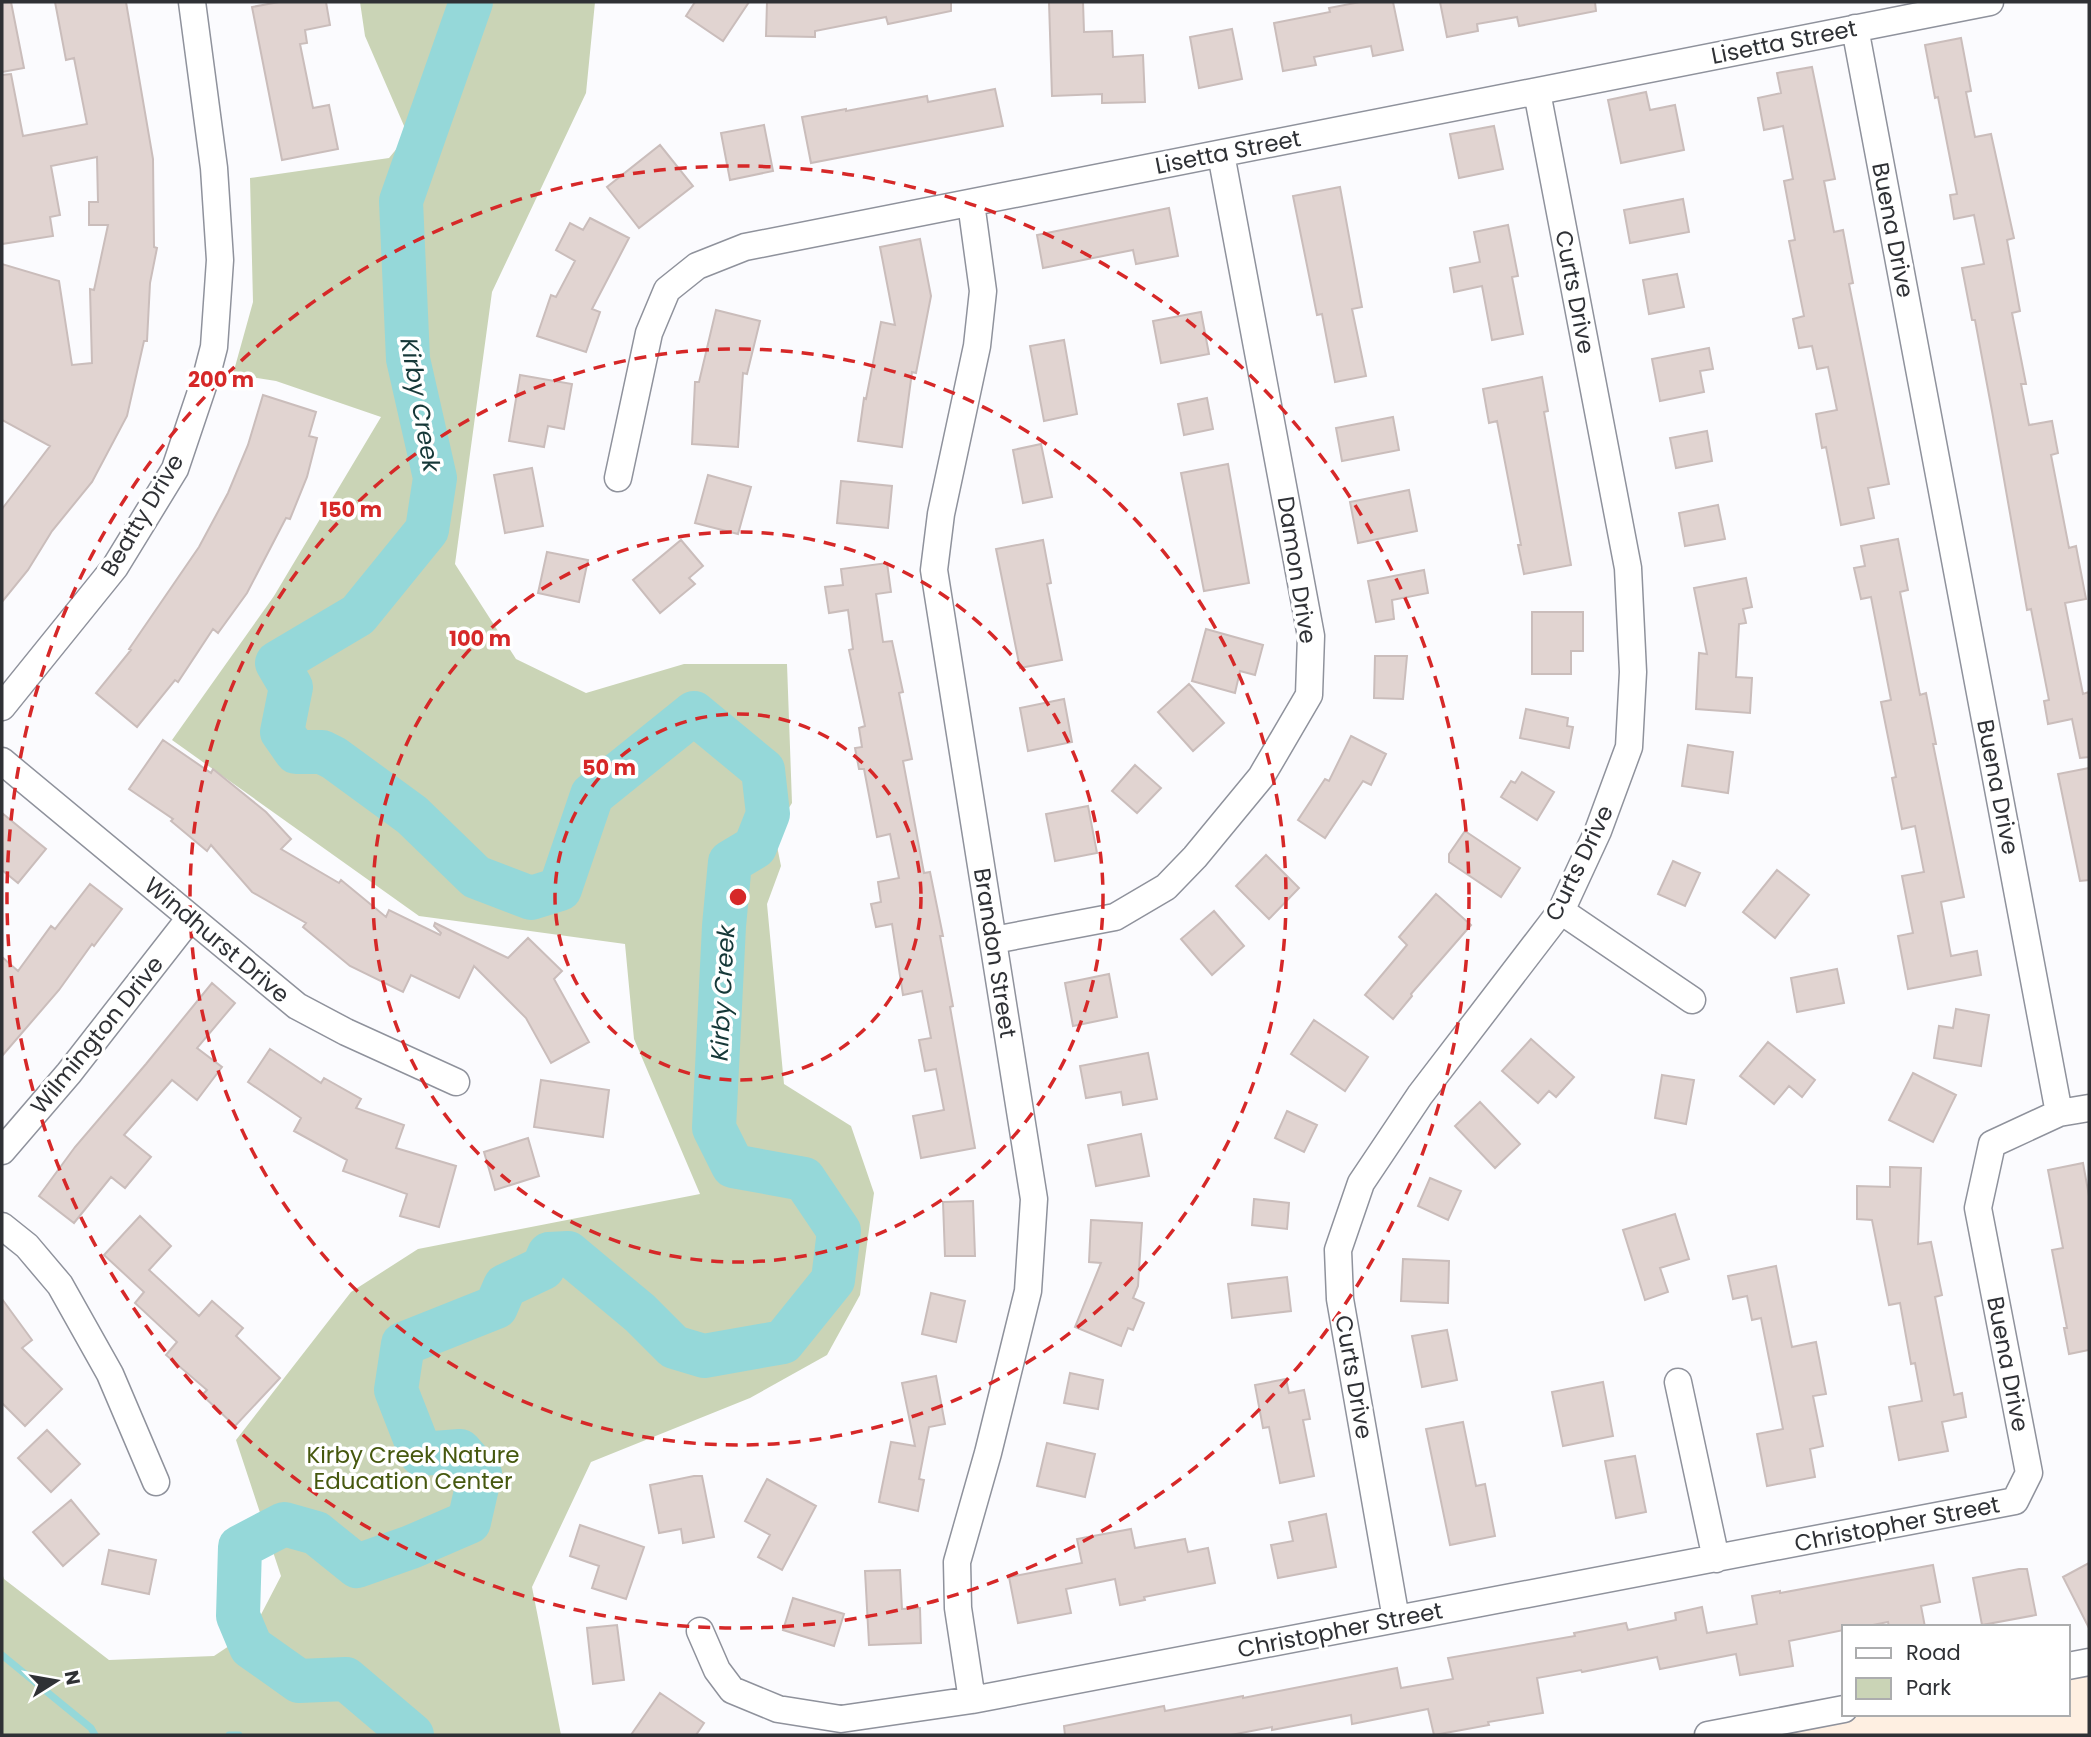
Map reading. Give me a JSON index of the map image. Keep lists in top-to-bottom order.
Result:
{
  "streets": {
    "street": [
      "Lisetta Street",
      "Buena Drive",
      "Curts Drive",
      "Beatty Drive",
      "Damon Drive",
      "Windhurst Drive",
      "Brandon Street",
      "Wilmington Drive",
      "Christopher Street"
    ]
  },
  "crossings": [
    ["Lisetta Street", "Buena Drive"],
    ["Lisetta Street", "Curts Drive"],
    ["Lisetta Street", "Damon Drive"],
    ["Lisetta Street", "Brandon Street"],
    ["Buena Drive", "Christopher Street"],
    ["Curts Drive", "Christopher Street"],
    ["Damon Drive", "Brandon Street"],
    ["Windhurst Drive", "Wilmington Drive"],
    ["Brandon Street", "Christopher Street"]
  ],
  "water": ["Kirby Creek"],
  "parks": ["Kirby Creek Nature Education Center"],
  "legend": ["Road", "Park"],
  "north": "right",
  "rings": [
    "200 m",
    "150 m",
    "100 m",
    "50 m"
  ]
}
